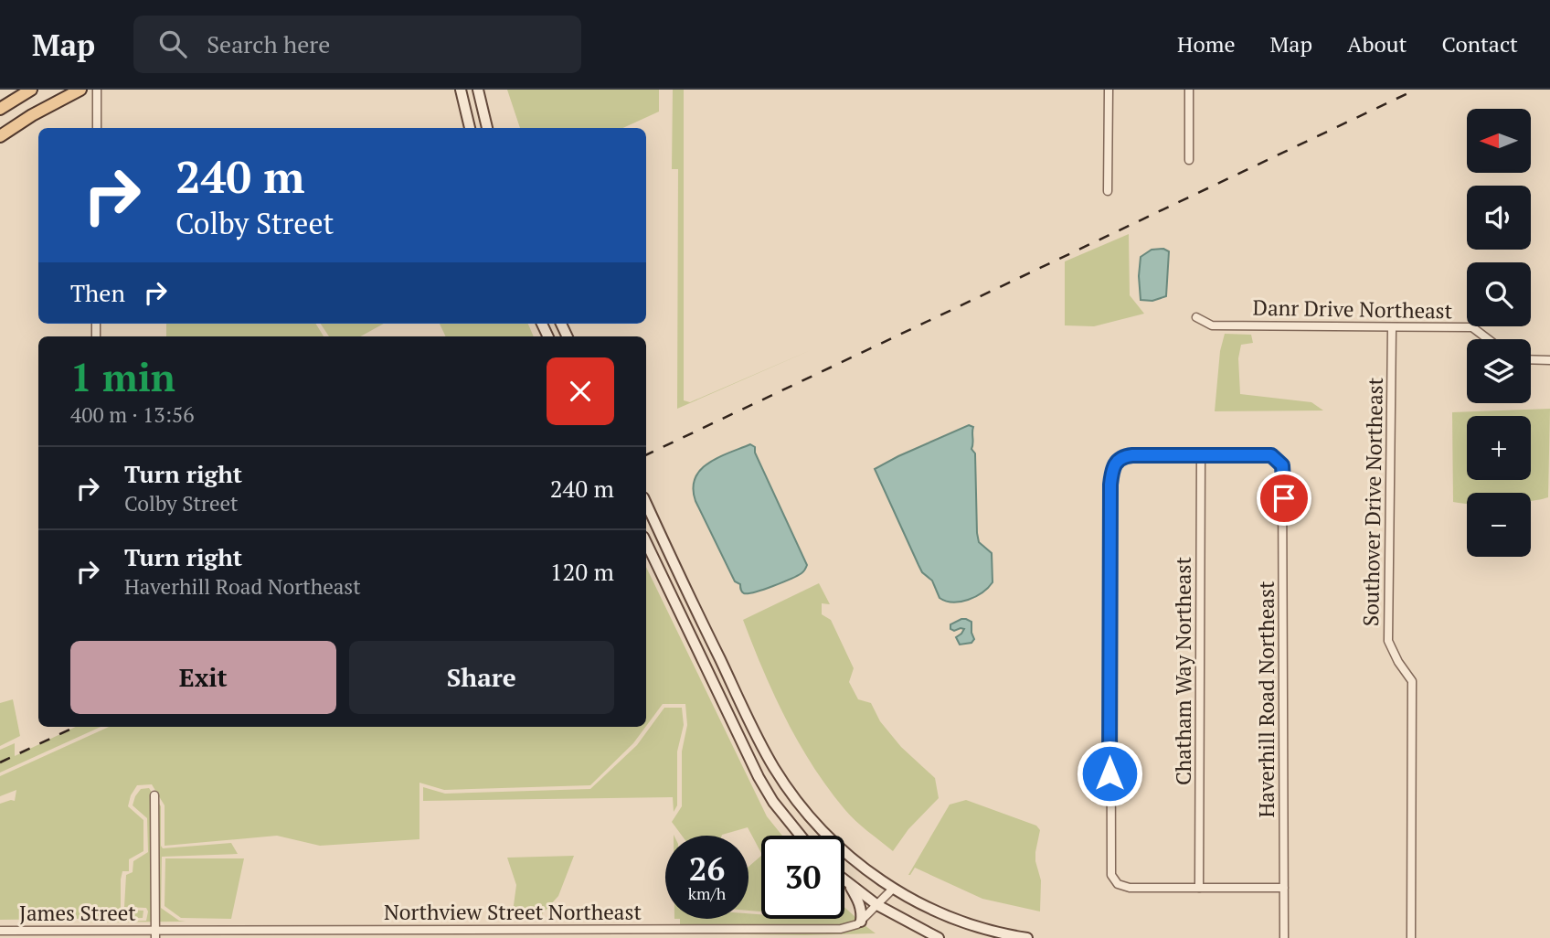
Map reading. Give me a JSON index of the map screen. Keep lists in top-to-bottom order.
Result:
{
  "streets": {
    "street": [
      "Danr Drive Northeast",
      "Southover Drive Northeast",
      "Chatham Way Northeast",
      "Haverhill Road Northeast",
      "Northview Street Northeast",
      "James Street"
    ]
  },
  "crossings": [
    ["Danr Drive Northeast", "Southover Drive Northeast"],
    ["Chatham Way Northeast", "Haverhill Road Northeast"],
    ["Northview Street Northeast", "James Street"]
  ],
  "north": "left",
  "page": {
    "header": "Map",
    "search": "Search here",
    "nav": [
      "Home",
      "Map",
      "About",
      "Contact"
    ],
    "map_buttons": ["+", "−"],
    "turn": ["240 m", "Colby Street"],
    "then": "Then",
    "heading": ["1 min", "400 m · 13:56"],
    "list": [
      {
        "name": "Turn right",
        "note": "Colby Street",
        "value": "240 m"
      },
      {
        "name": "Turn right",
        "note": "Haverhill Road Northeast",
        "value": "120 m"
      }
    ],
    "buttons": ["Exit", "Share"],
    "speed": "26 km/h",
    "limit": "30"
  }
}
